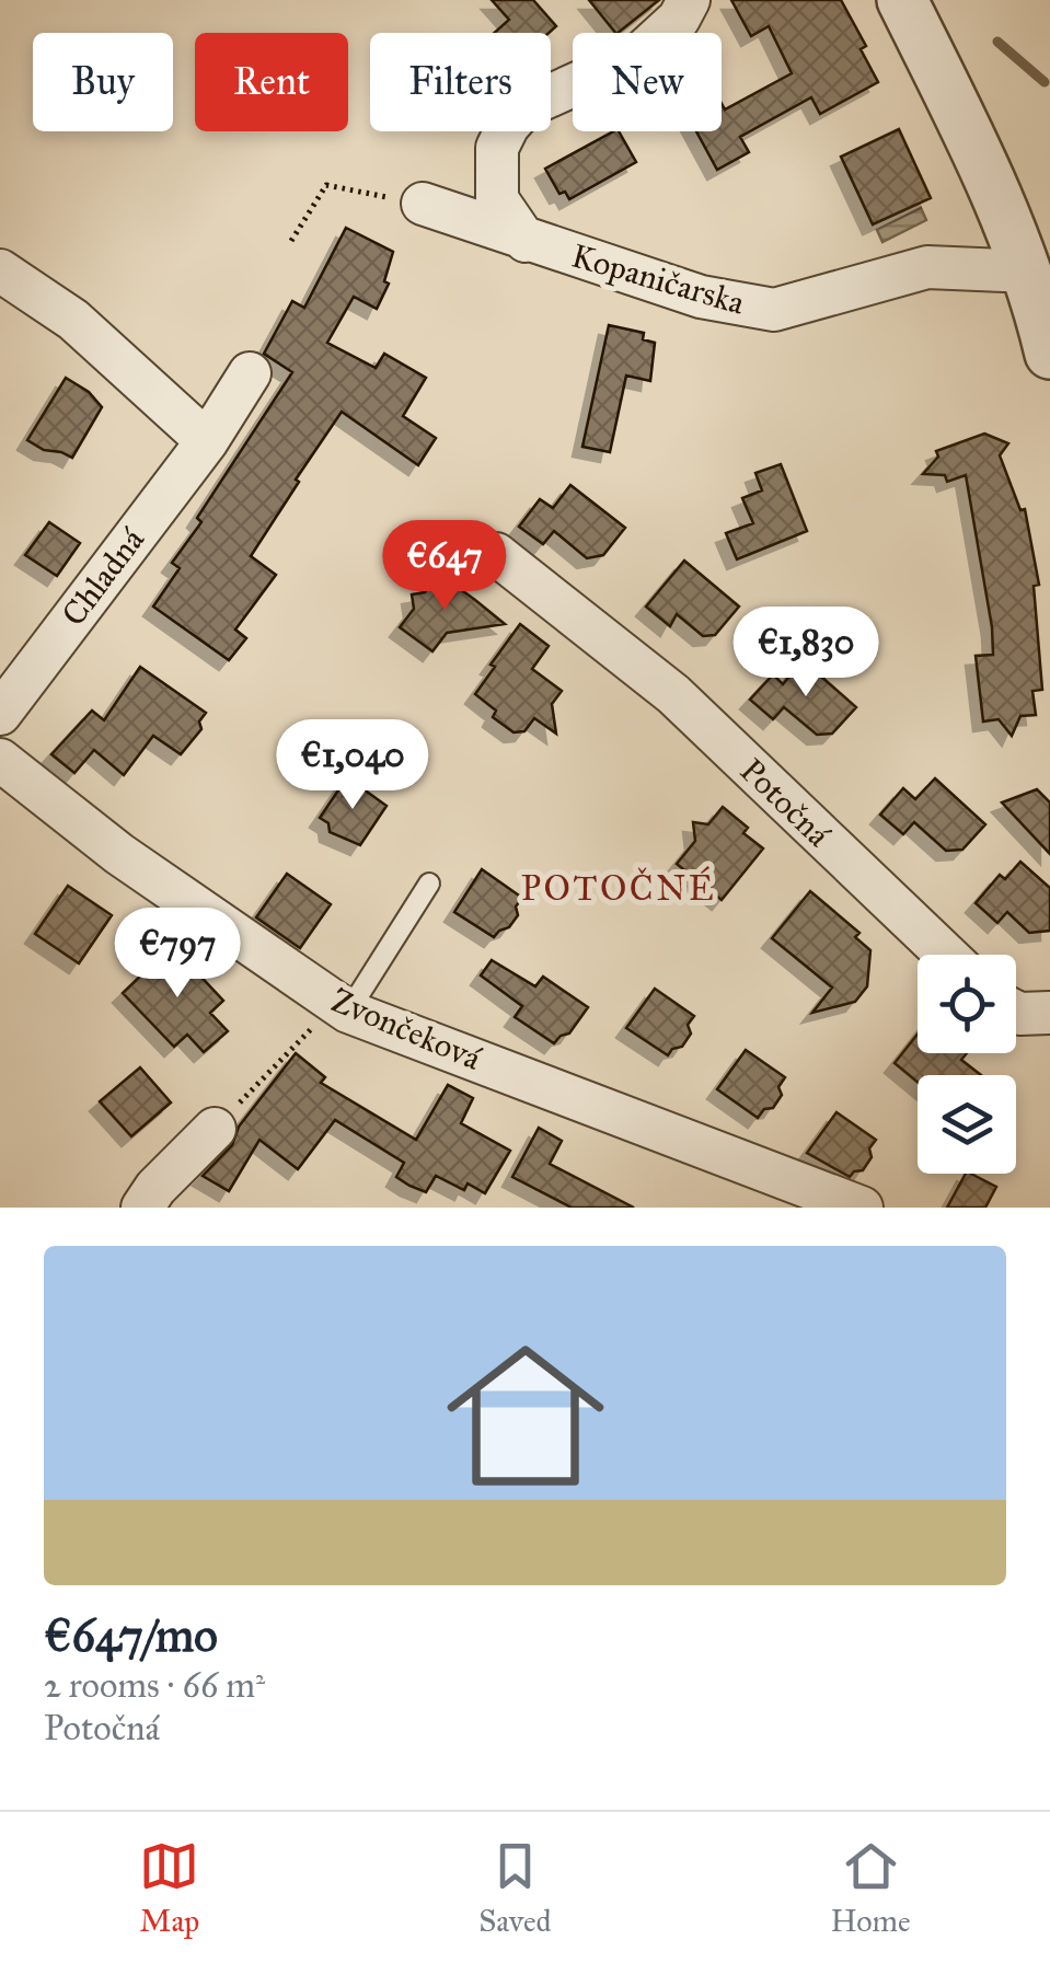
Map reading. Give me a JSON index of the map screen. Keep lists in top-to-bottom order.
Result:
{
  "streets": {
    "street": [
      "Kopaničarska",
      "Chladná",
      "Potočná",
      "Zvončeková"
    ]
  },
  "districts": ["POTOČNÉ"],
  "page": {
    "chip": [
      "Buy",
      "Rent",
      "Filters",
      "New"
    ],
    "price": [
      "€647",
      "€1,830",
      "€1,040",
      "€797"
    ],
    "list": [
      {
        "name": "€647/mo",
        "note": "2 rooms · 66 m² · Potočná"
      }
    ],
    "tabs": ["Map", "Saved", "Home"]
  }
}
